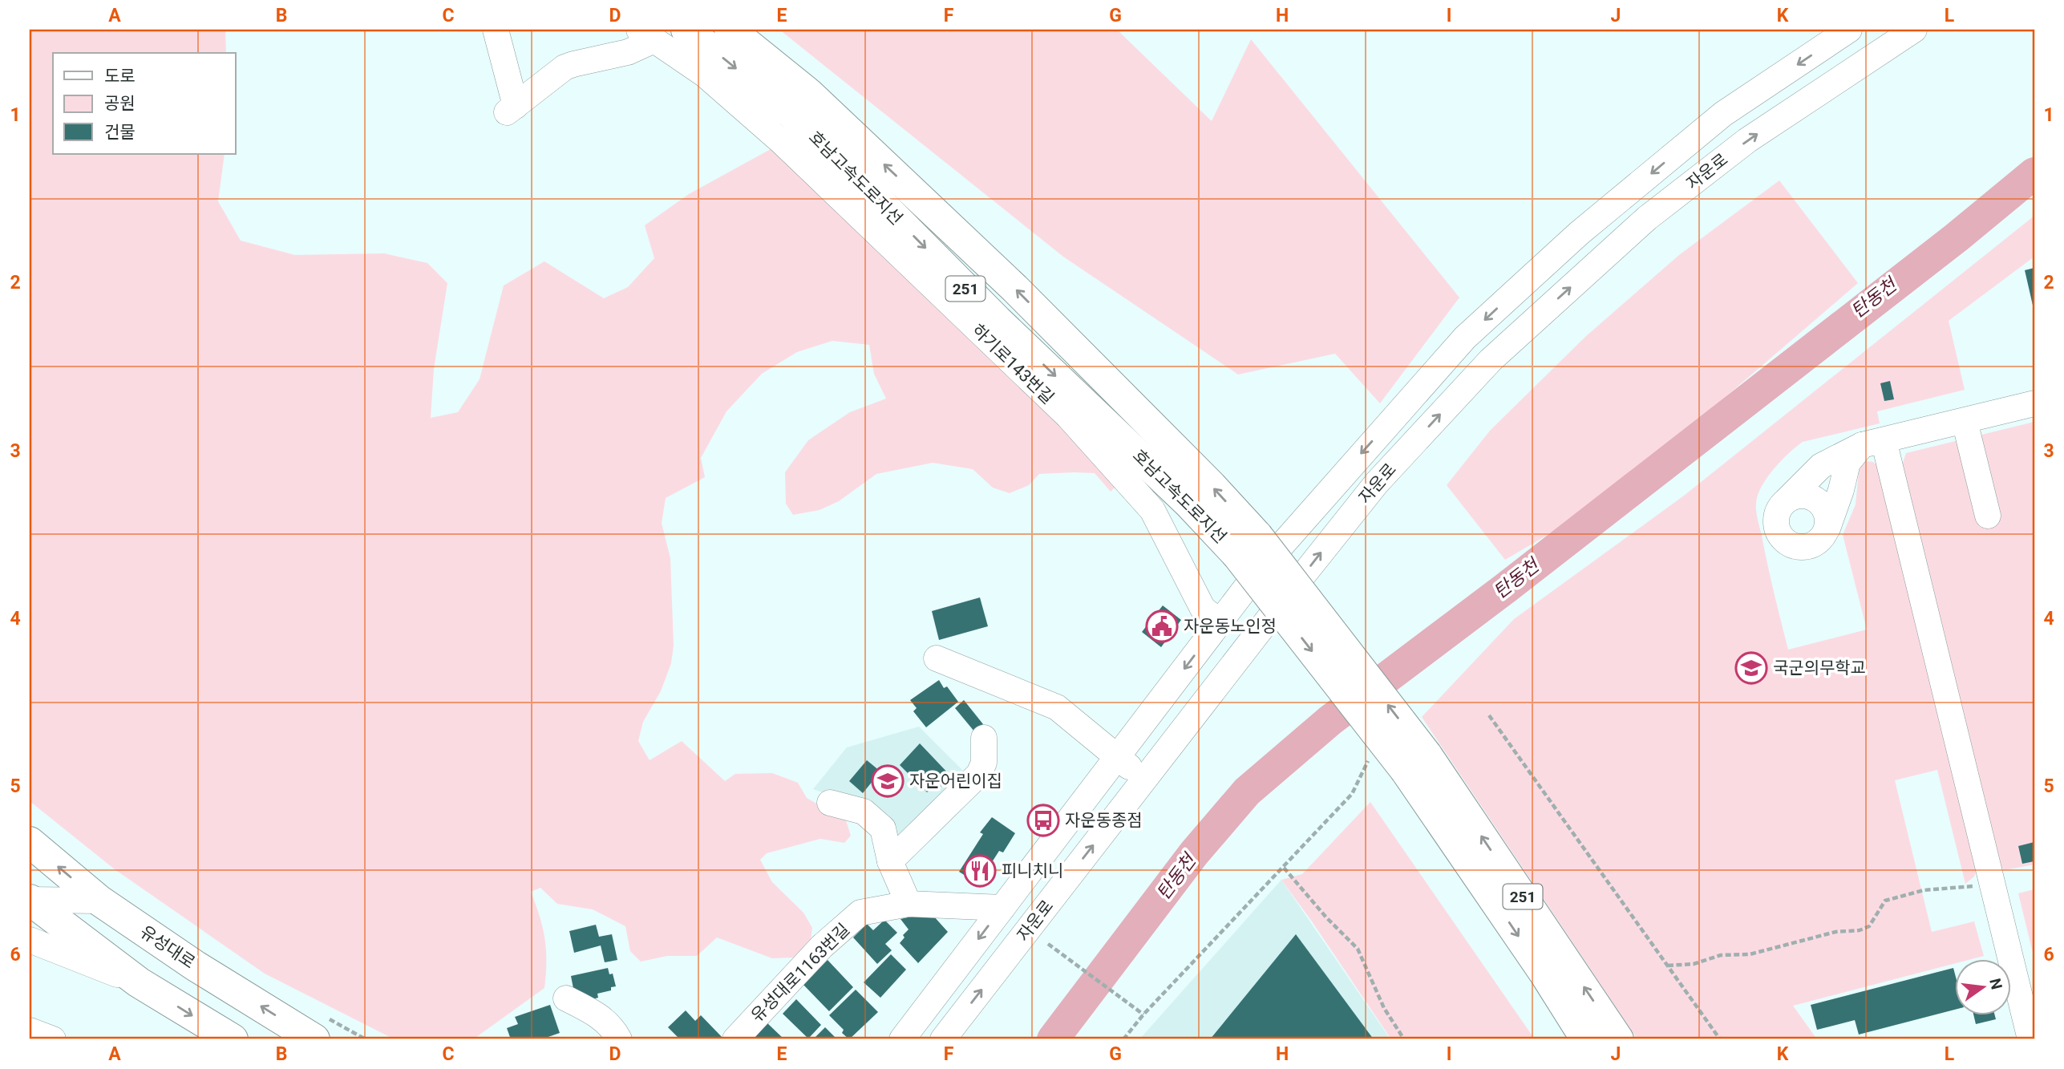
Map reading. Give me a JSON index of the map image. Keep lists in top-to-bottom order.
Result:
{
  "streets": {
    "main road": ["호남고속도로지선", "251", "유성대로"],
    "street": ["자운로", "하기로143번길", "유성대로1163번길"]
  },
  "crossings": [
    ["자운로", "하기로143번길"],
    ["자운로", "유성대로1163번길"]
  ],
  "water": ["탄동천"],
  "places": {
    "public building": ["자운동노인정"],
    "school or university": ["국군의무학교", "자운어린이집"],
    "bus stop": ["자운동종점"],
    "restaurant": ["피니치니"]
  },
  "legend": ["도로", "공원", "건물"],
  "north": "right",
  "grid": {
    "columns": [
      "A",
      "B",
      "C",
      "D",
      "E",
      "F",
      "G",
      "H",
      "I",
      "J",
      "K",
      "L"
    ],
    "rows": [
      "1",
      "2",
      "3",
      "4",
      "5",
      "6"
    ]
  }
}
